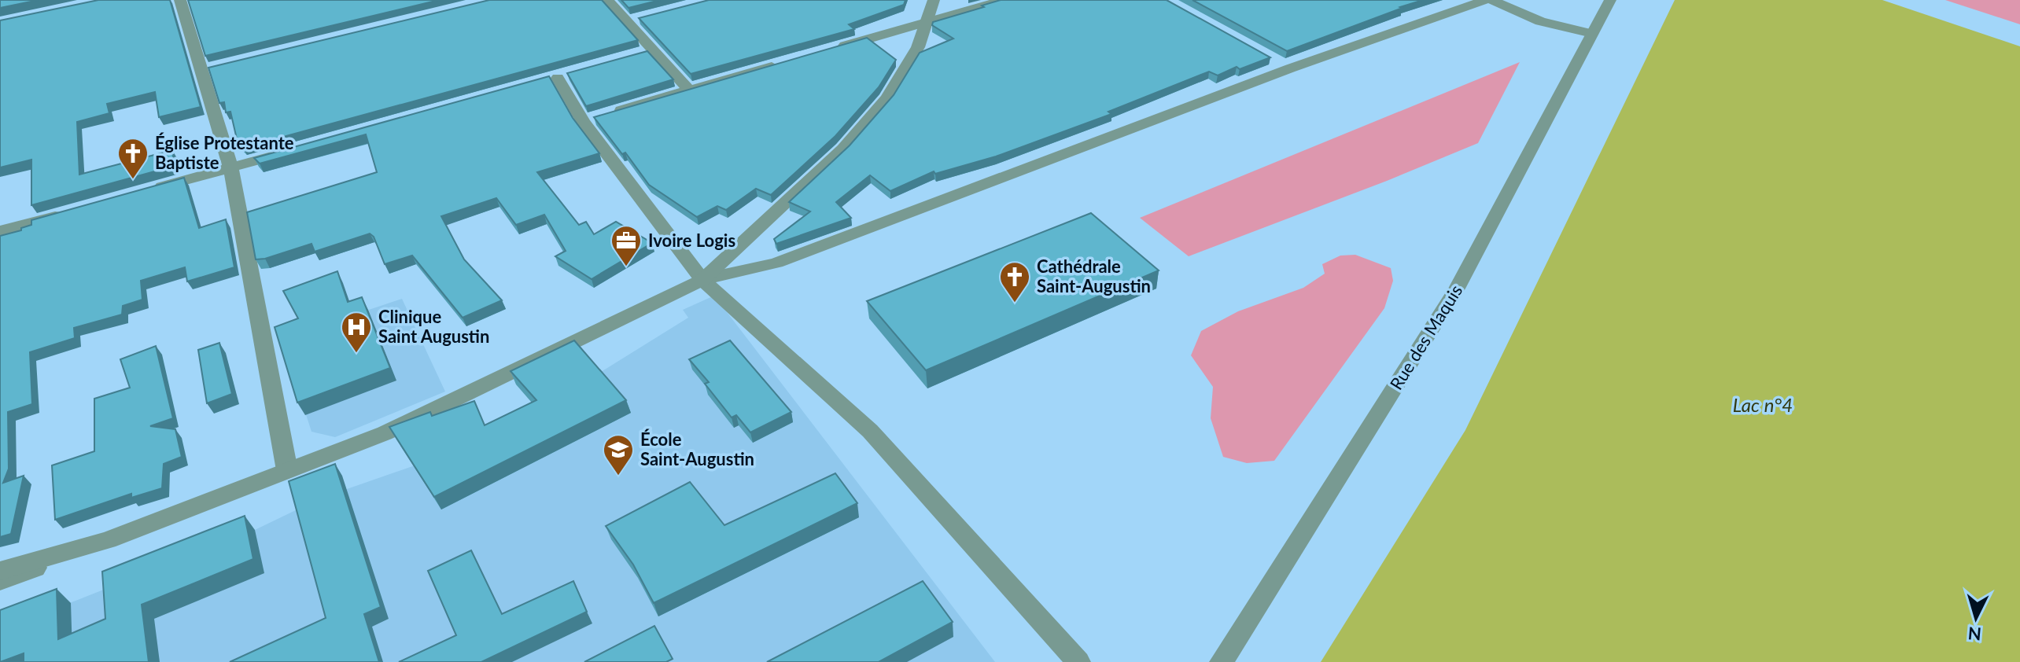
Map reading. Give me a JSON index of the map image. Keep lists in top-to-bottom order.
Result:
{
  "streets": {
    "street": ["Rue des Maquis"]
  },
  "water": ["Lac n°4"],
  "places": {
    "church": ["Église Protestante Baptiste", "Cathédrale Saint-Augustin"],
    "office": ["Ivoire Logis"],
    "hospital": ["Clinique Saint Augustin"],
    "school or university": ["École Saint-Augustin"]
  },
  "north": "bottom"
}
